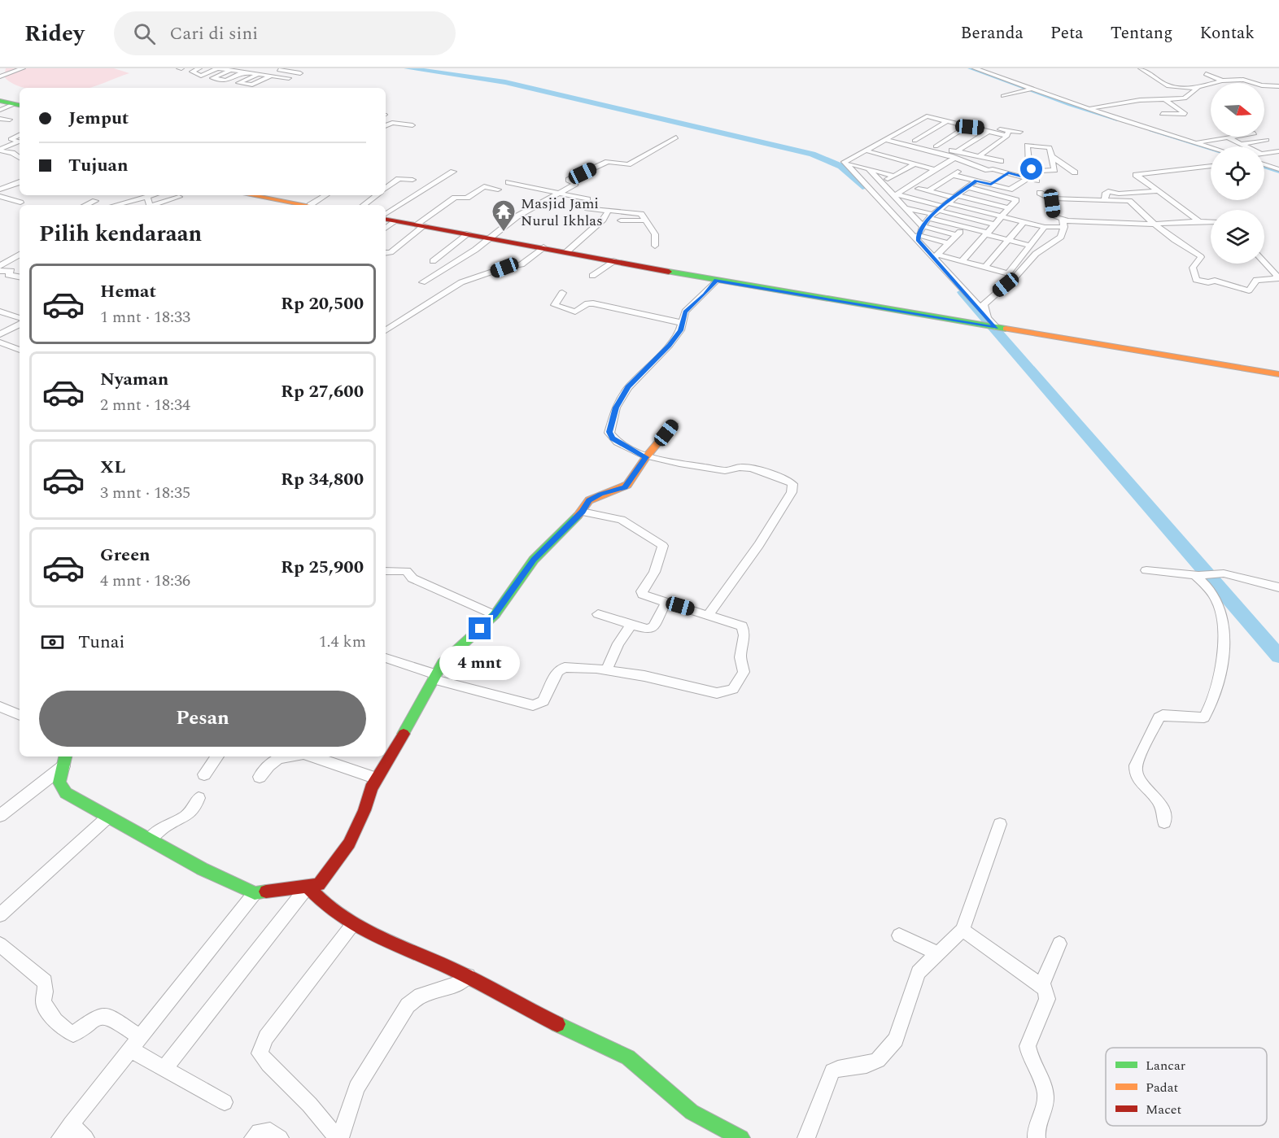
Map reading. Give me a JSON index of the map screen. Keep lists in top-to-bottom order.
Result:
{
  "places": {
    "temple": ["Masjid Jami Nurul Ikhlas"]
  },
  "legend": ["Lancar", "Padat", "Macet"],
  "north": "right",
  "page": {
    "header": "Ridey",
    "search": "Cari di sini",
    "nav": [
      "Beranda",
      "Peta",
      "Tentang",
      "Kontak"
    ],
    "banner": ["Jemput", "Tujuan"],
    "heading": "Pilih kendaraan",
    "list": [
      {
        "name": "Hemat",
        "note": "1 mnt · 18:33",
        "value": "Rp 20,500"
      },
      {
        "name": "Nyaman",
        "note": "2 mnt · 18:34",
        "value": "Rp 27,600"
      },
      {
        "name": "XL",
        "note": "3 mnt · 18:35",
        "value": "Rp 34,800"
      },
      {
        "name": "Green",
        "note": "4 mnt · 18:36",
        "value": "Rp 25,900"
      }
    ],
    "pay": ["Tunai", "1.4 km"],
    "bubble": "4 mnt",
    "buttons": "Pesan"
  }
}
